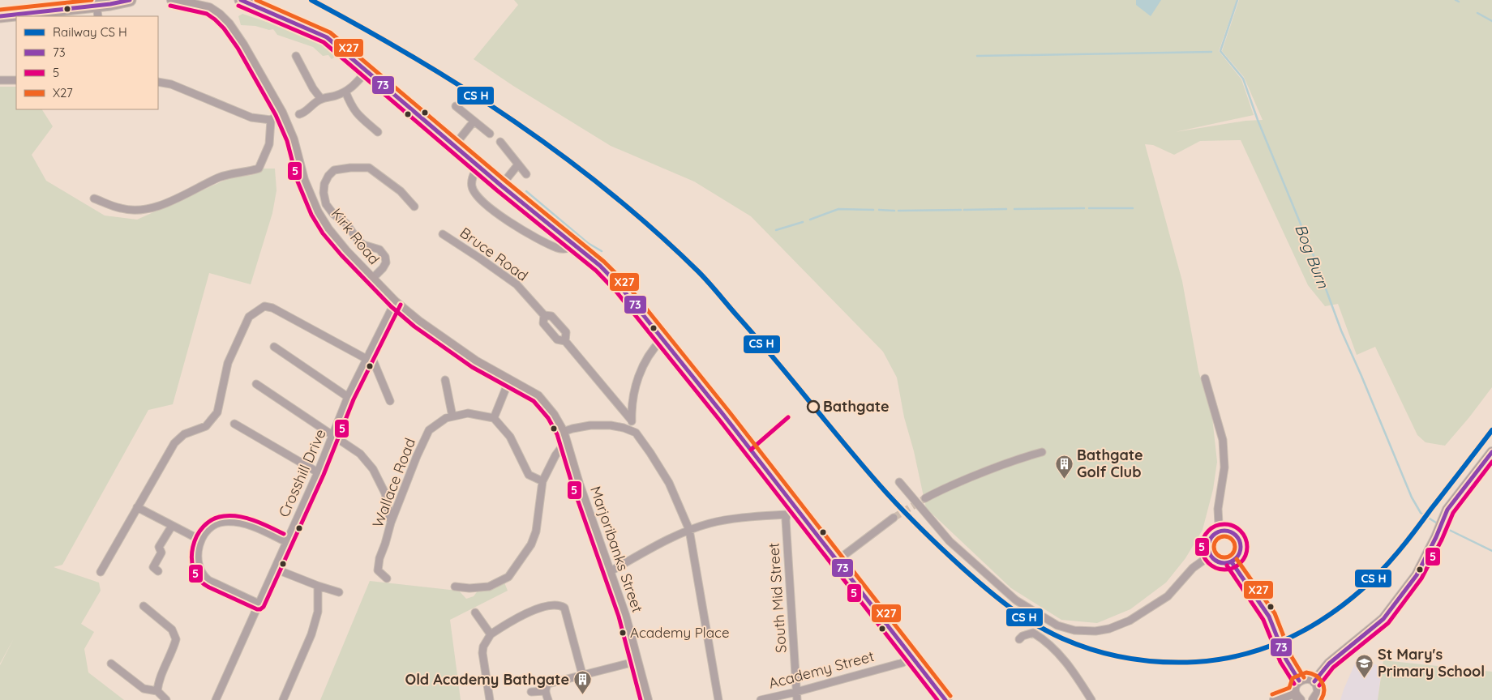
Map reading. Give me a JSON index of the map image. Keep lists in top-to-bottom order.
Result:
{
  "streets": {
    "main road": ["Kirk Road", "Marjoribanks Street"],
    "street": [
      "Bruce Road",
      "Crosshill Drive",
      "Wallace Road",
      "South Mid Street",
      "Academy Street"
    ]
  },
  "crossings": [
    ["Kirk Road", "Crosshill Drive"],
    ["Kirk Road", "Marjoribanks Street"],
    ["South Mid Street", "Academy Street"]
  ],
  "water": ["Bog Burn"],
  "places": {
    "other": ["Bathgate", "Academy Place"],
    "building": ["Bathgate Golf Club", "Old Academy Bathgate"],
    "school or university": ["St Mary's Primary School"]
  },
  "lines": ["transit line 73", "transit line X27", "transit line 5"],
  "legend": [
    "Railway CS H",
    "73",
    "5",
    "X27"
  ]
}
